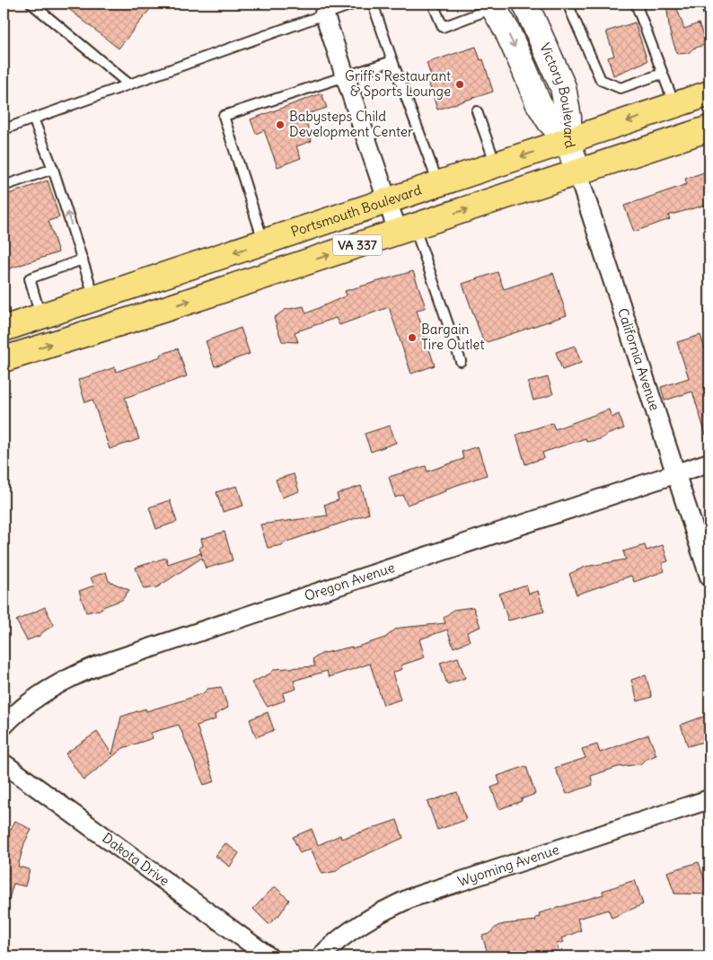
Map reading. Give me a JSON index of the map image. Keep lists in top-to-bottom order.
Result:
{
  "streets": {
    "main road": [
      "Victory Boulevard",
      "Portsmouth Boulevard",
      "VA 337",
      "California Avenue"
    ],
    "street": ["Oregon Avenue", "Dakota Drive", "Wyoming Avenue"]
  },
  "crossings": [
    ["Victory Boulevard", "Portsmouth Boulevard"],
    ["Victory Boulevard", "California Avenue"],
    ["Portsmouth Boulevard", "California Avenue"],
    ["VA 337", "California Avenue"],
    ["California Avenue", "Oregon Avenue"]
  ],
  "places": ["Griff's Restaurant & Sports Lounge", "Babysteps Child Development Center", "Bargain Tire Outlet"]
}
